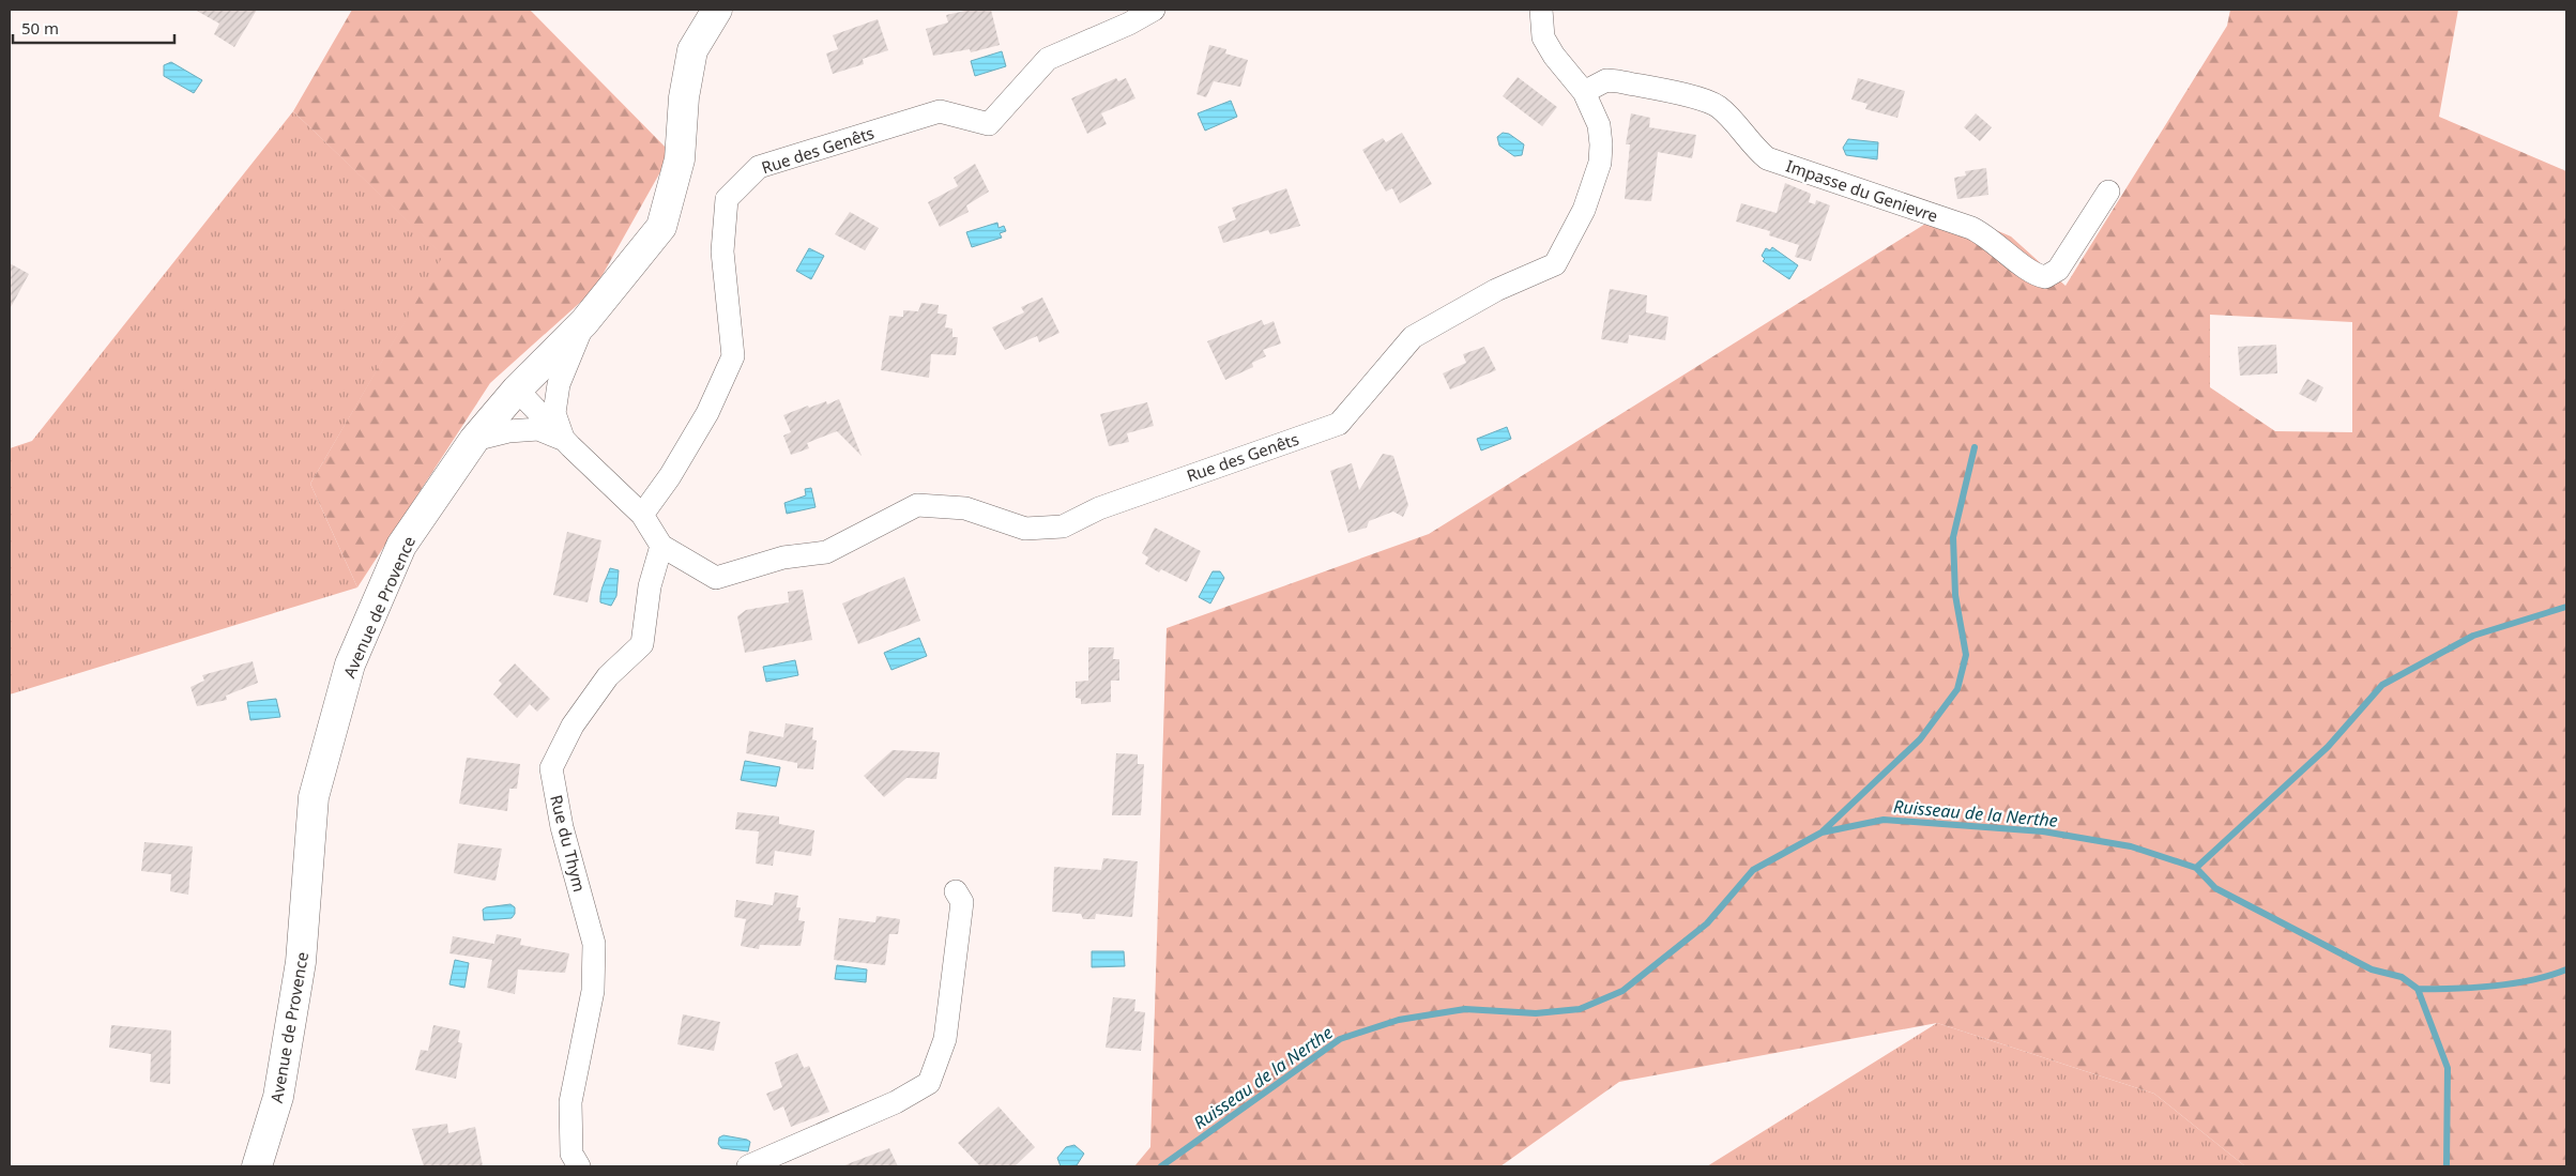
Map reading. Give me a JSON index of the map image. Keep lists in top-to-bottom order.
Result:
{
  "streets": {
    "street": [
      "Rue des Genêts",
      "Impasse du Genievre",
      "Avenue de Provence",
      "Rue du Thym"
    ]
  },
  "crossings": [
    ["Rue des Genêts", "Impasse du Genievre"],
    ["Rue des Genêts", "Avenue de Provence"],
    ["Rue des Genêts", "Rue du Thym"]
  ],
  "water": ["Ruisseau de la Nerthe"],
  "scale_bar": "50 m"
}
